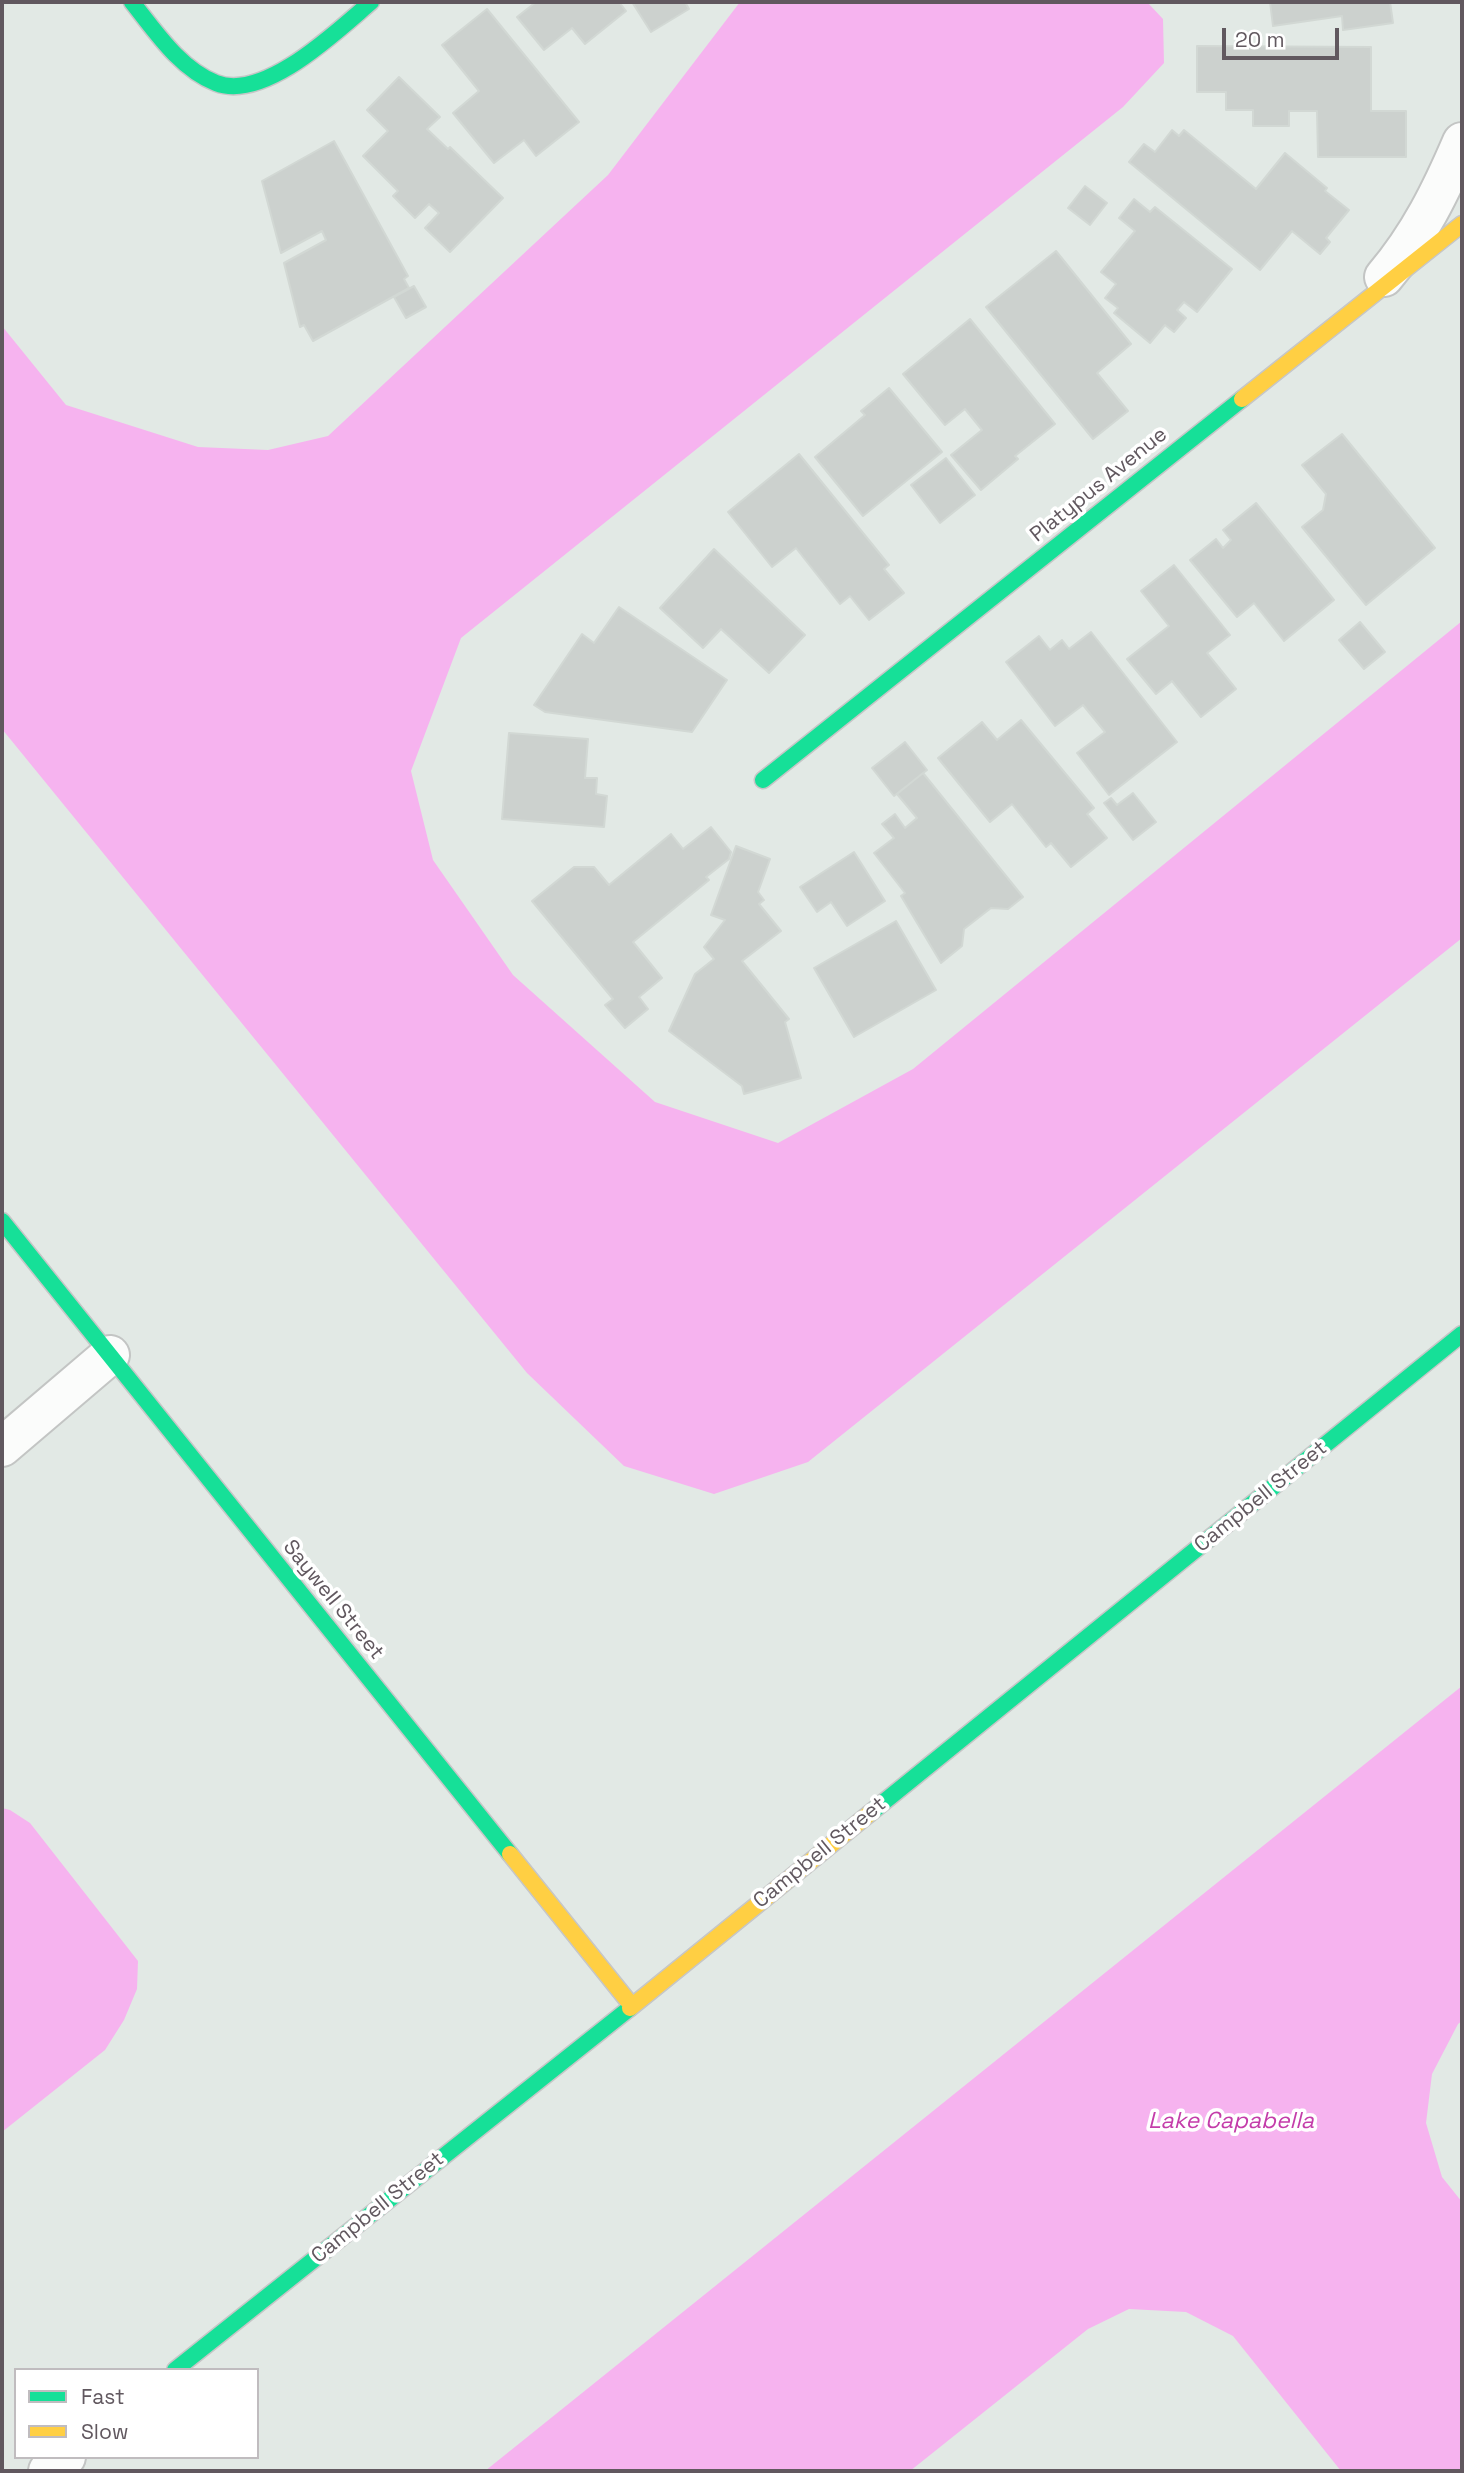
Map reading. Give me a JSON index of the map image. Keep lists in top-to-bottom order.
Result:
{
  "streets": {
    "street": ["Platypus Avenue", "Campbell Street", "Saywell Street"]
  },
  "crossings": [
    ["Campbell Street", "Saywell Street"]
  ],
  "water": ["Lake Capabella"],
  "legend": ["Fast", "Slow"],
  "scale_bar": "20 m"
}
